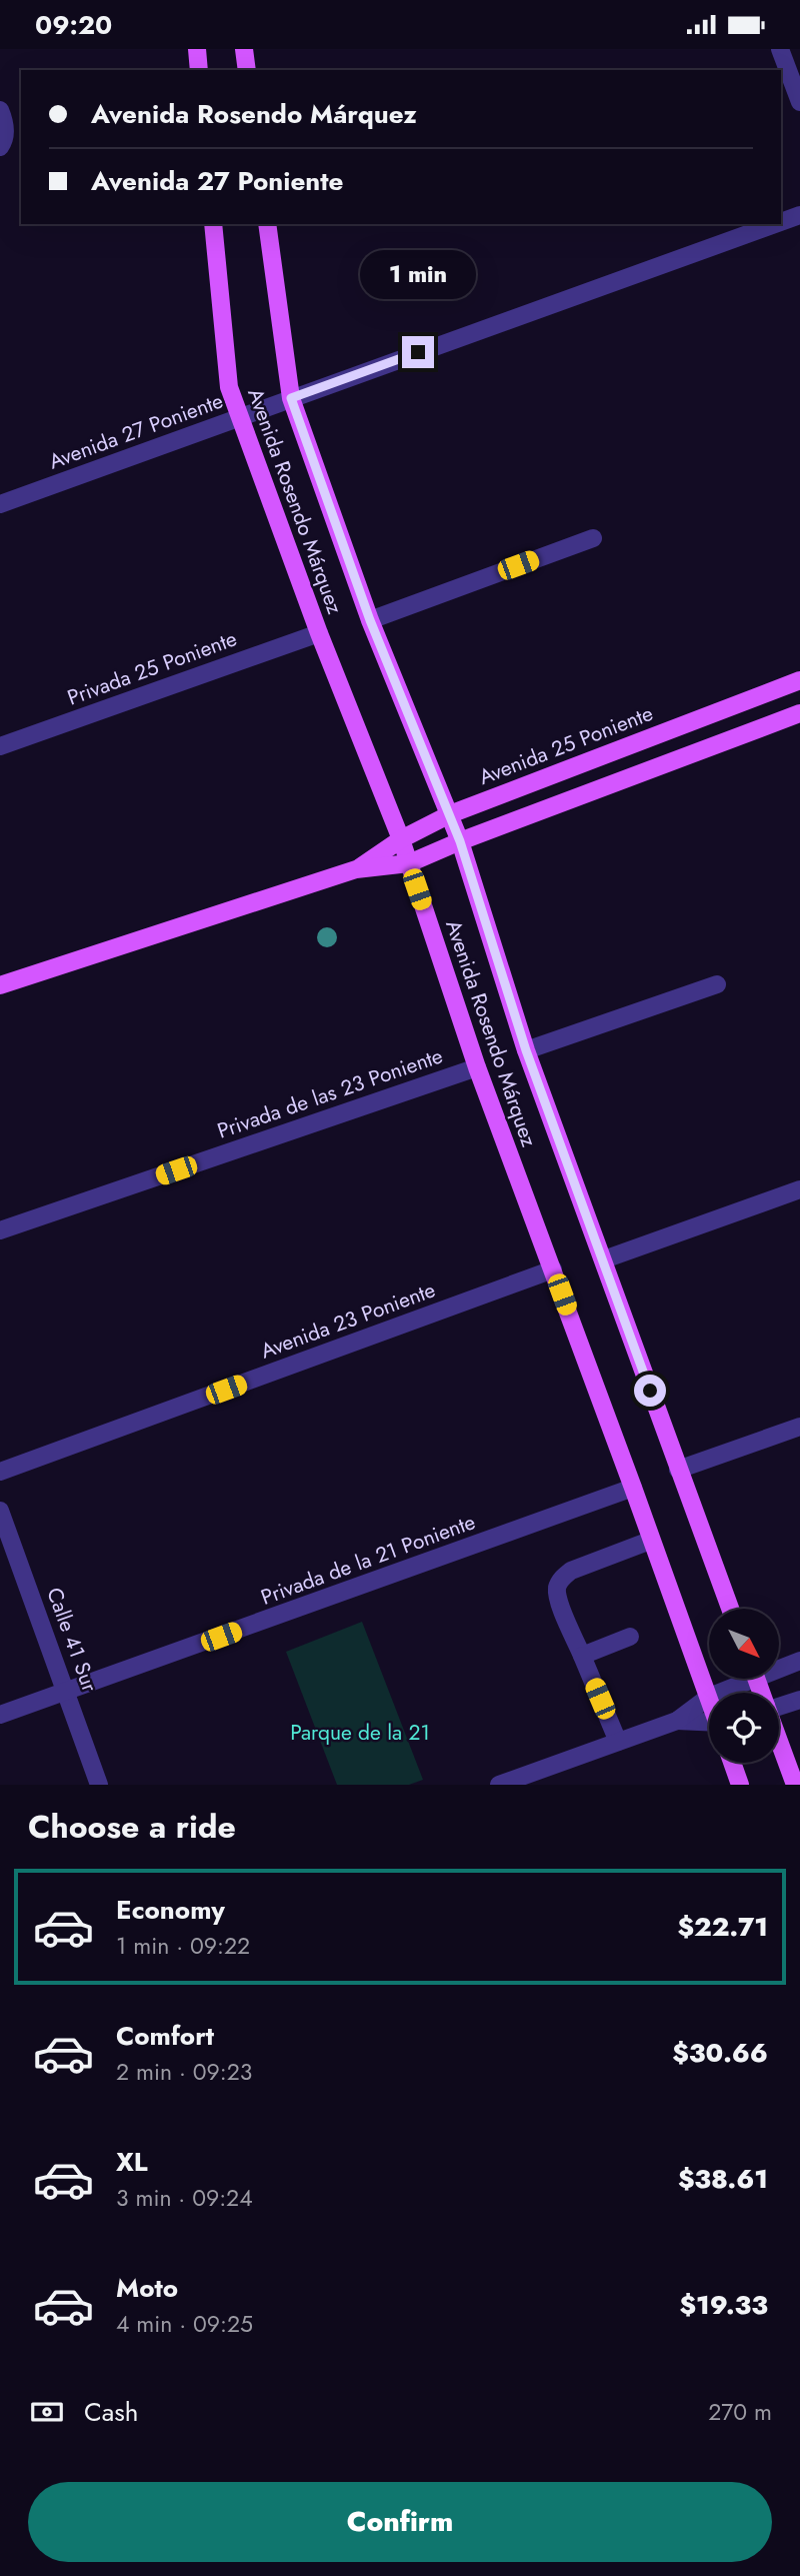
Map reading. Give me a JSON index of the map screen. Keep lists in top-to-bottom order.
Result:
{
  "streets": {
    "main road": ["Avenida Rosendo Márquez", "Avenida 25 Poniente"],
    "street": [
      "Avenida 27 Poniente",
      "Privada 25 Poniente",
      "Privada de las 23 Poniente",
      "Avenida 23 Poniente",
      "Privada de la 21 Poniente",
      "Calle 41 Sur"
    ]
  },
  "crossings": [
    ["Avenida 27 Poniente", "Avenida Rosendo Márquez"],
    ["Avenida Rosendo Márquez", "Privada 25 Poniente"],
    ["Avenida Rosendo Márquez", "Avenida 25 Poniente"],
    ["Avenida Rosendo Márquez", "Privada de las 23 Poniente"],
    ["Avenida Rosendo Márquez", "Avenida 23 Poniente"],
    ["Avenida Rosendo Márquez", "Privada de la 21 Poniente"],
    ["Privada de la 21 Poniente", "Calle 41 Sur"]
  ],
  "parks": ["Parque de la 21"],
  "north": "bottom right",
  "page": {
    "status": "09:20",
    "banner": ["Avenida Rosendo Márquez", "Avenida 27 Poniente"],
    "bubble": "1 min",
    "heading": "Choose a ride",
    "list": [
      {
        "name": "Economy",
        "note": "1 min · 09:22",
        "value": "$22.71"
      },
      {
        "name": "Comfort",
        "note": "2 min · 09:23",
        "value": "$30.66"
      },
      {
        "name": "XL",
        "note": "3 min · 09:24",
        "value": "$38.61"
      },
      {
        "name": "Moto",
        "note": "4 min · 09:25",
        "value": "$19.33"
      }
    ],
    "pay": ["Cash", "270 m"],
    "buttons": "Confirm"
  }
}
